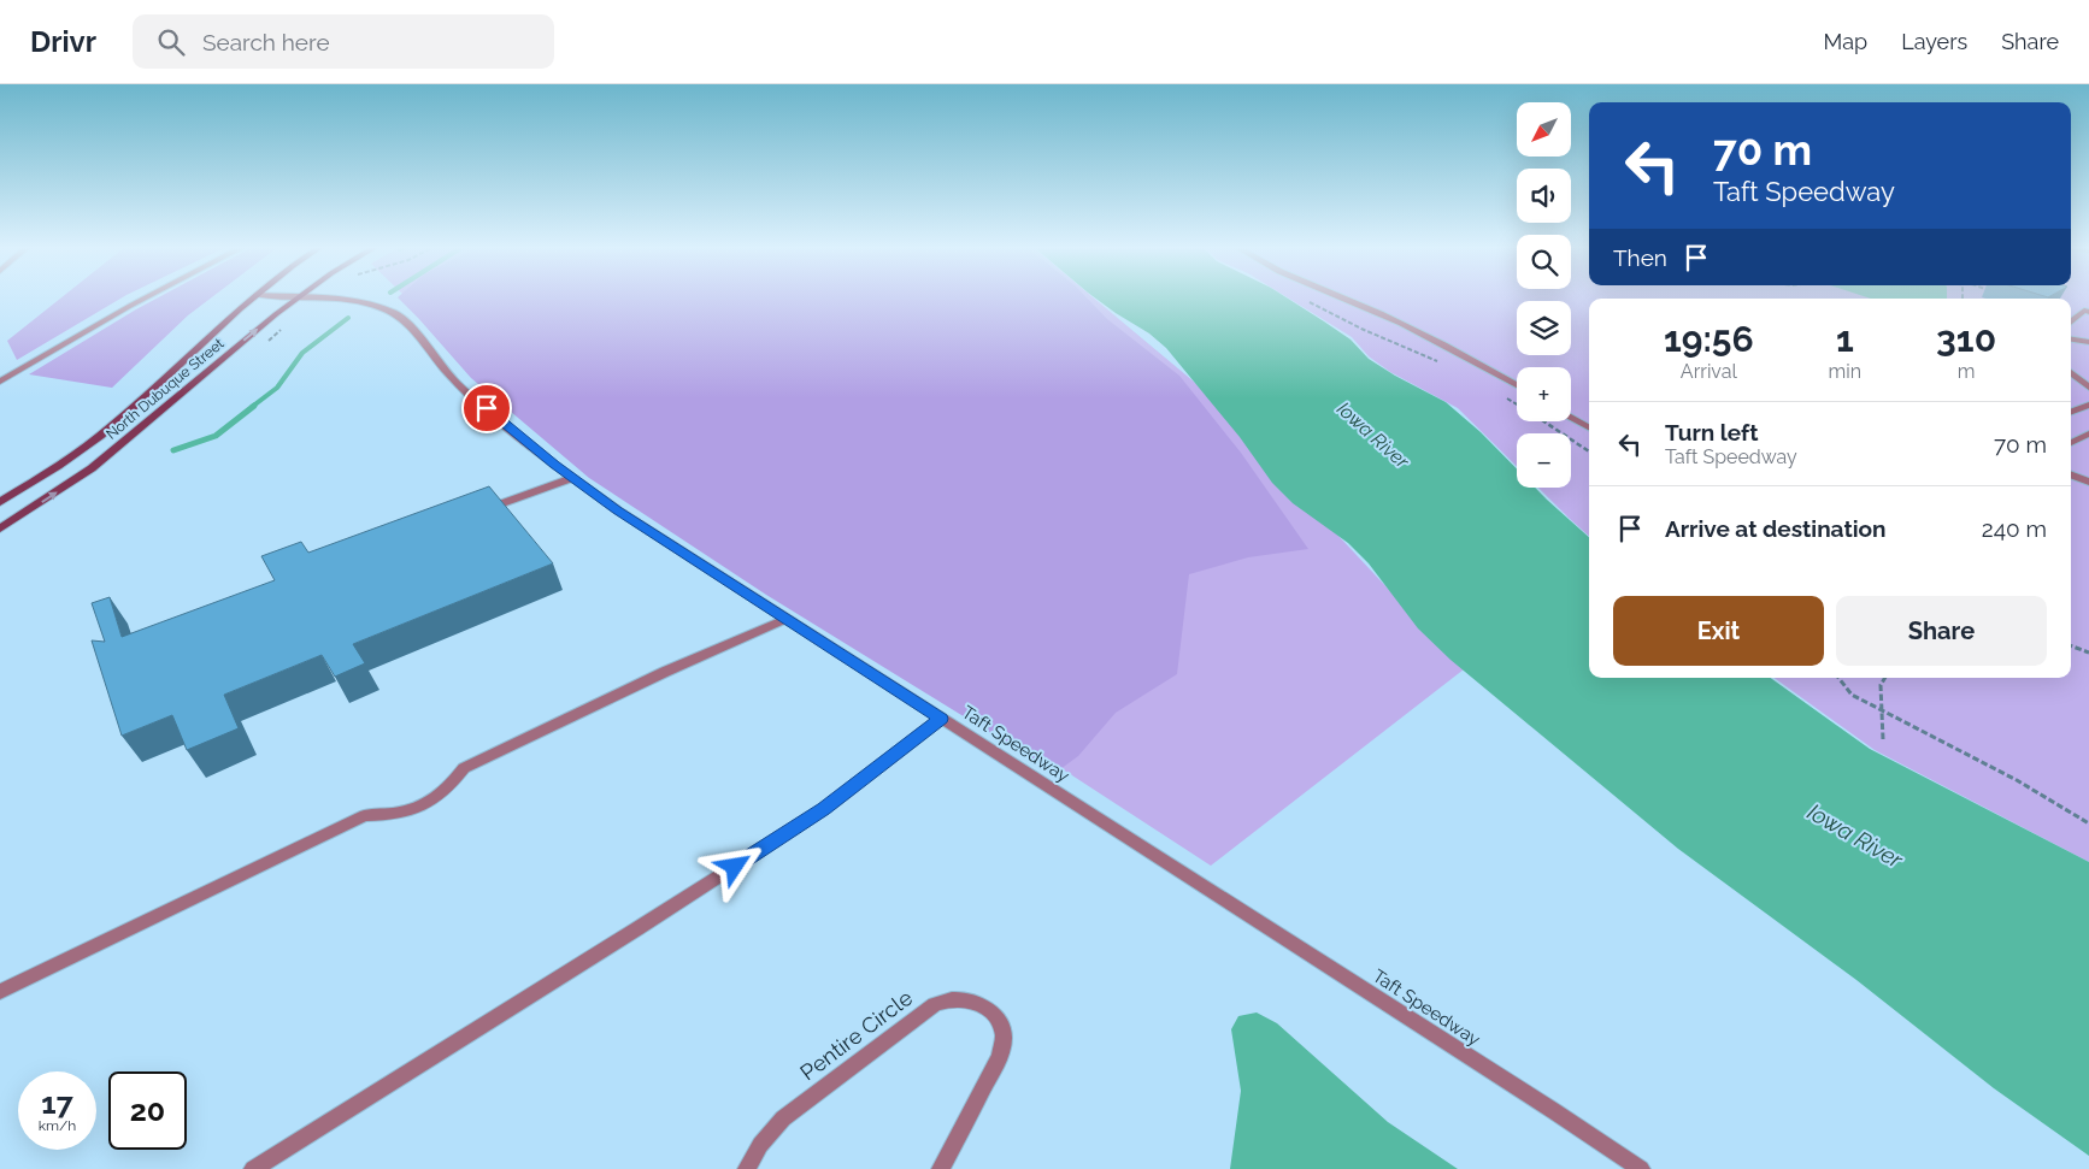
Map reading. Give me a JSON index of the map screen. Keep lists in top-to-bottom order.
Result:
{
  "streets": {
    "main road": ["North Dubuque Street"],
    "street": ["Taft Speedway", "Pentire Circle"]
  },
  "crossings": [
    ["North Dubuque Street", "Taft Speedway"]
  ],
  "water": ["Iowa River"],
  "north": "bottom left",
  "page": {
    "header": "Drivr",
    "search": "Search here",
    "nav": ["Map", "Layers", "Share"],
    "map_buttons": ["+", "−"],
    "turn": ["70 m", "Taft Speedway"],
    "then": "Then",
    "eta": [
      "19:56",
      "Arrival",
      "1",
      "min",
      "310",
      "m"
    ],
    "list": [
      {
        "name": "Turn left",
        "note": "Taft Speedway",
        "value": "70 m"
      },
      {
        "name": "Arrive at destination",
        "value": "240 m"
      }
    ],
    "buttons": ["Exit", "Share"],
    "speed": "17 km/h",
    "limit": "20"
  }
}
